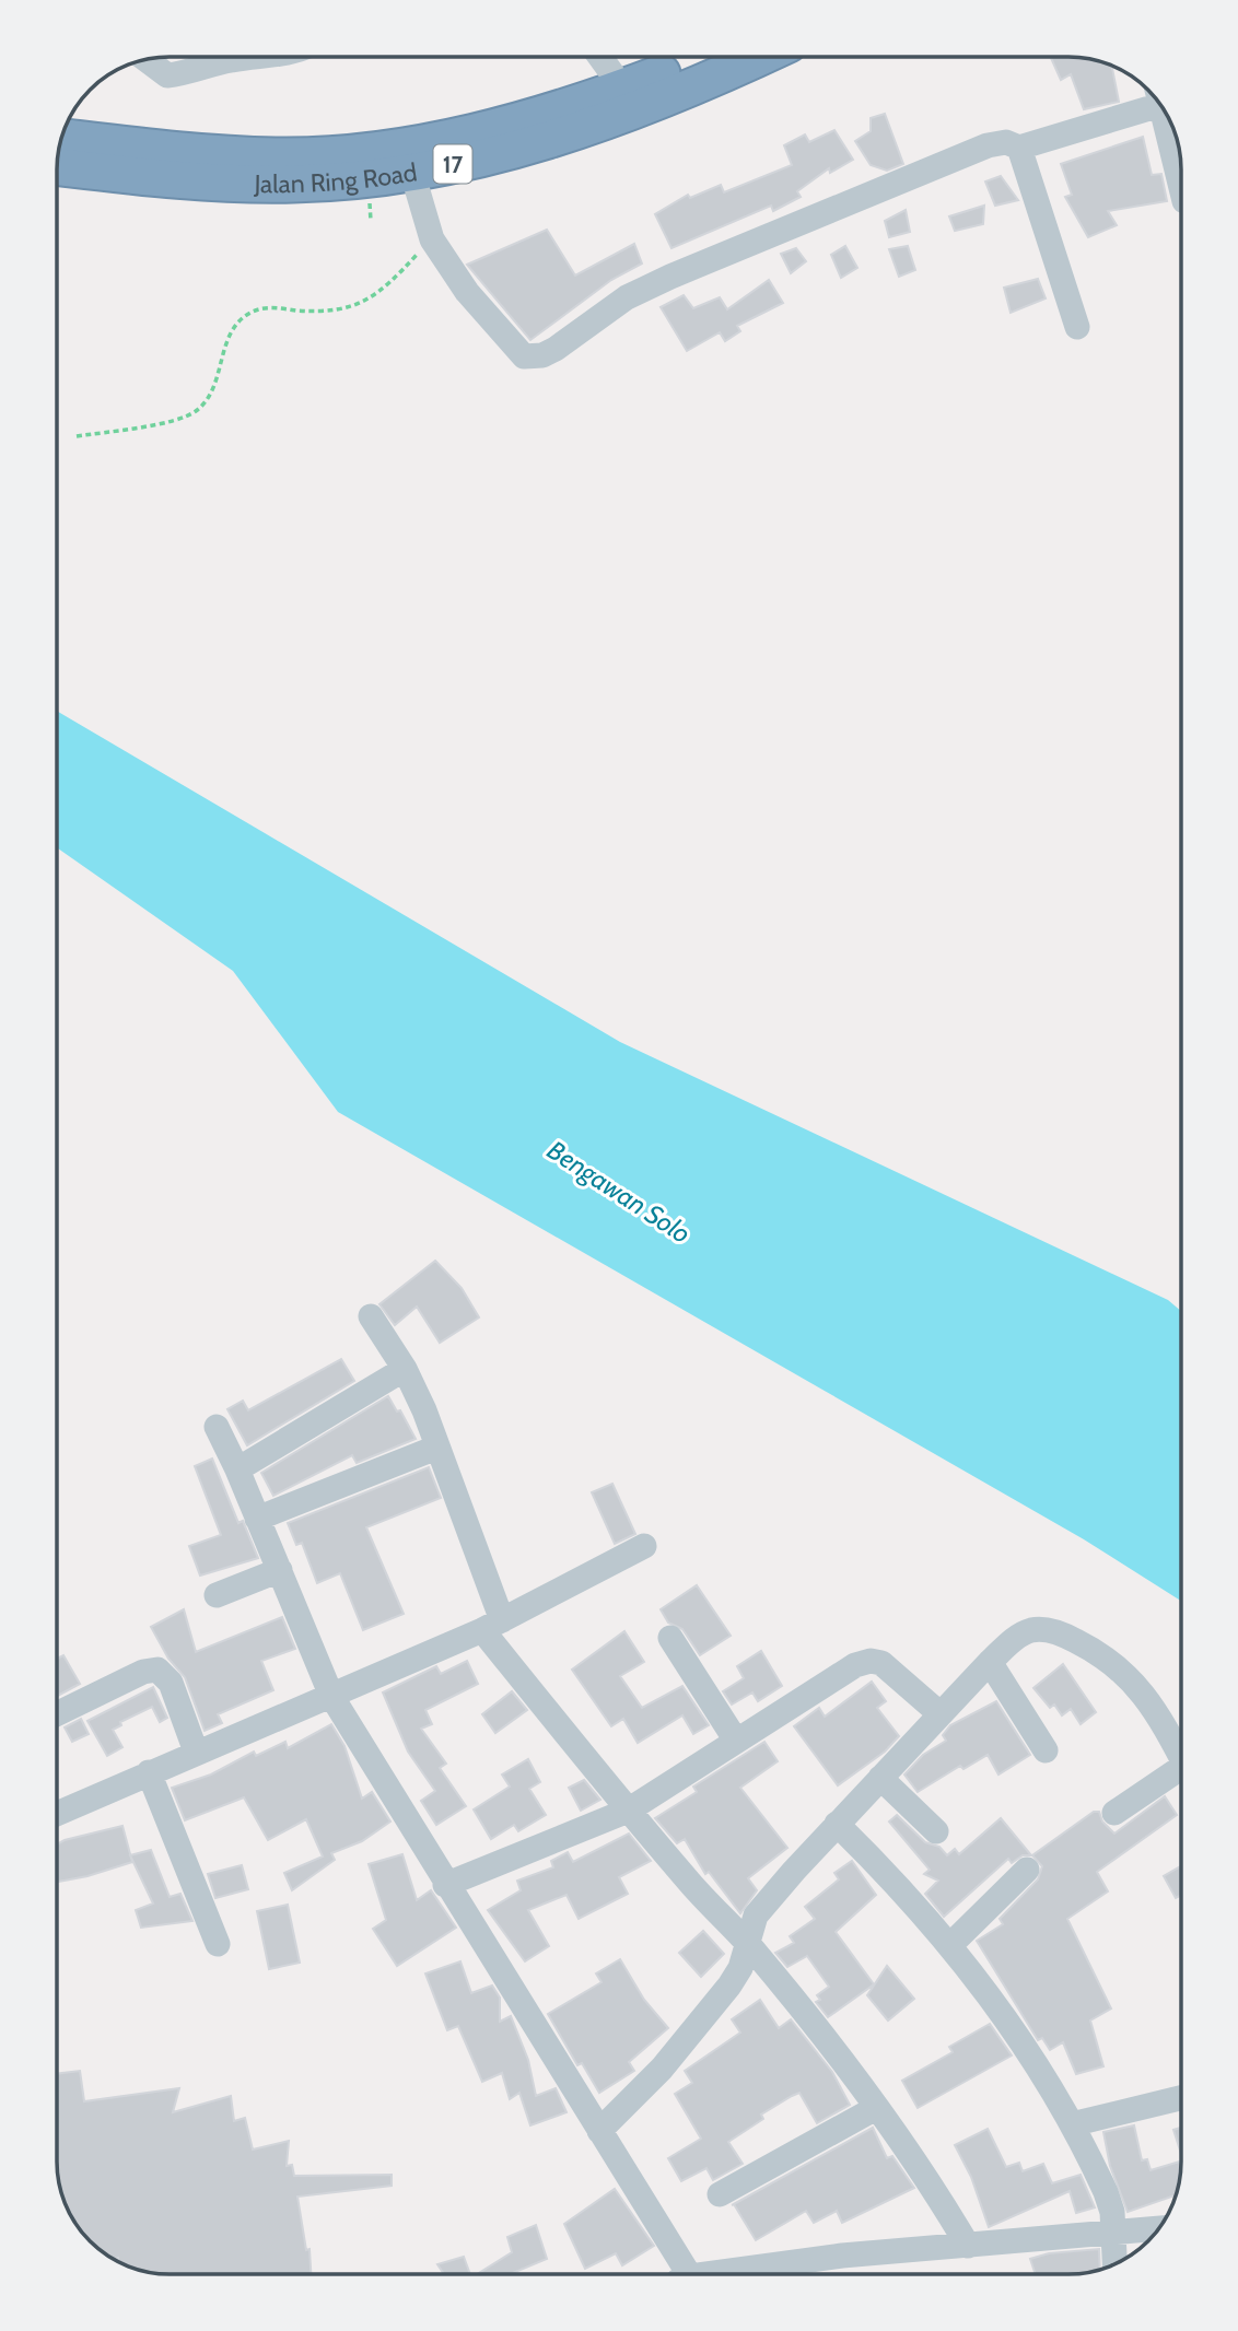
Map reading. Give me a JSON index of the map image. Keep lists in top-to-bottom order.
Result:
{
  "streets": {
    "highway": ["17", "Jalan Ring Road"]
  },
  "water": ["Bengawan Solo"]
}
